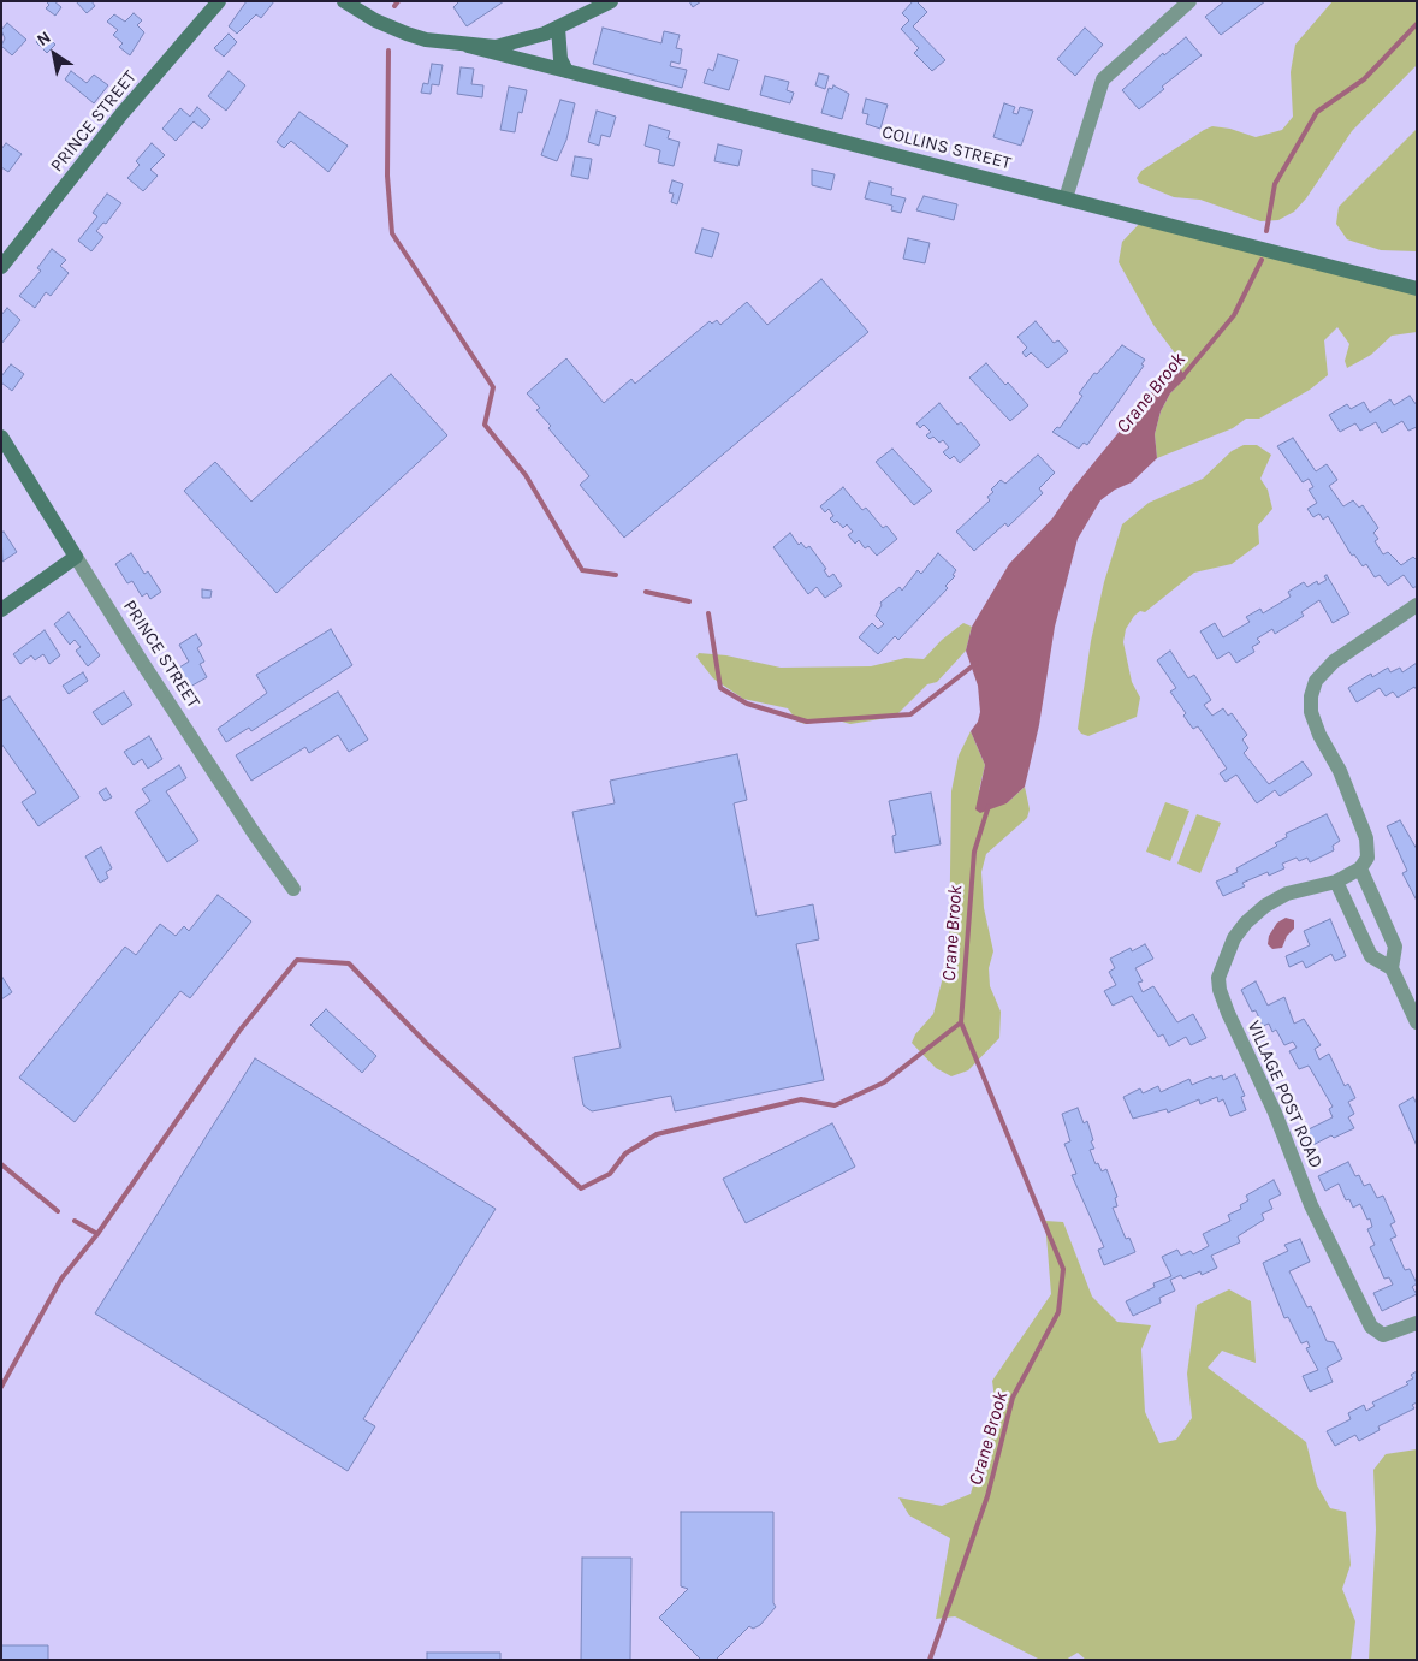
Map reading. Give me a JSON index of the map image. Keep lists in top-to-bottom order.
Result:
{
  "streets": {
    "main road": ["PRINCE STREET", "COLLINS STREET"],
    "street": ["VILLAGE POST ROAD"]
  },
  "water": ["Crane Brook"],
  "north": "top left"
}
